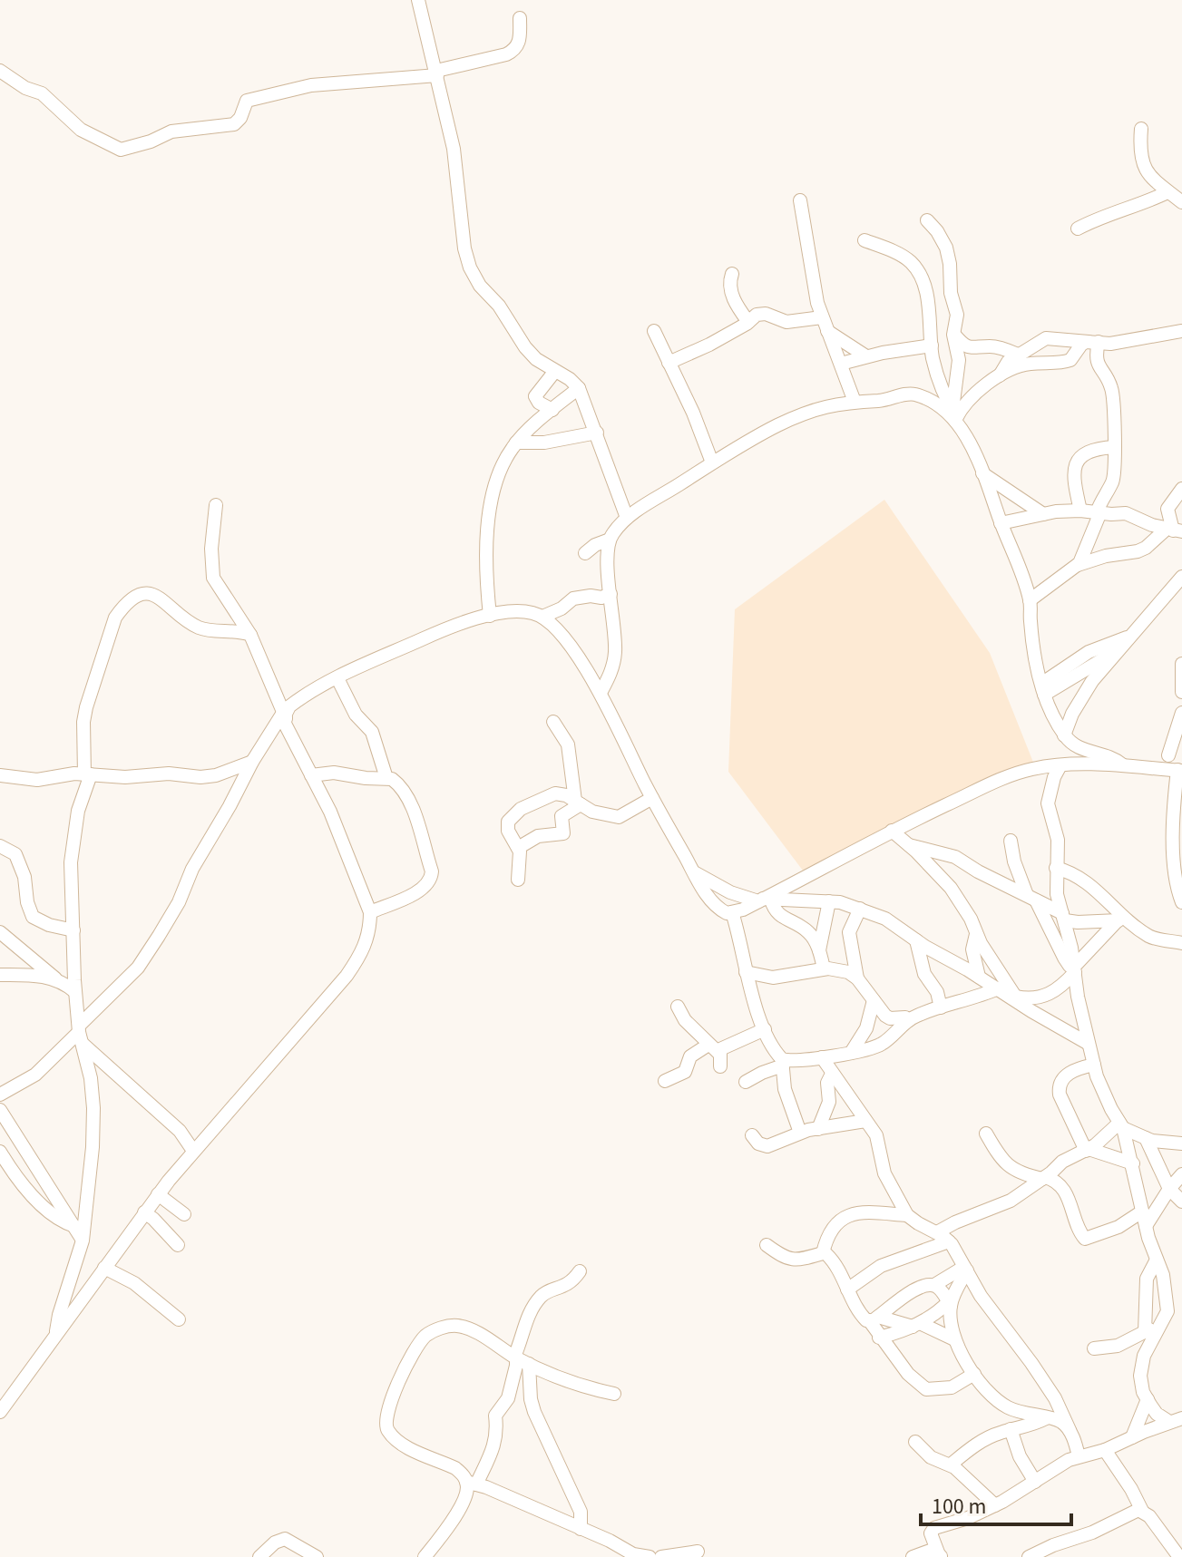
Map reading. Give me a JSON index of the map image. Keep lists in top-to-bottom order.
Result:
{
  "scale_bar": "100 m"
}
